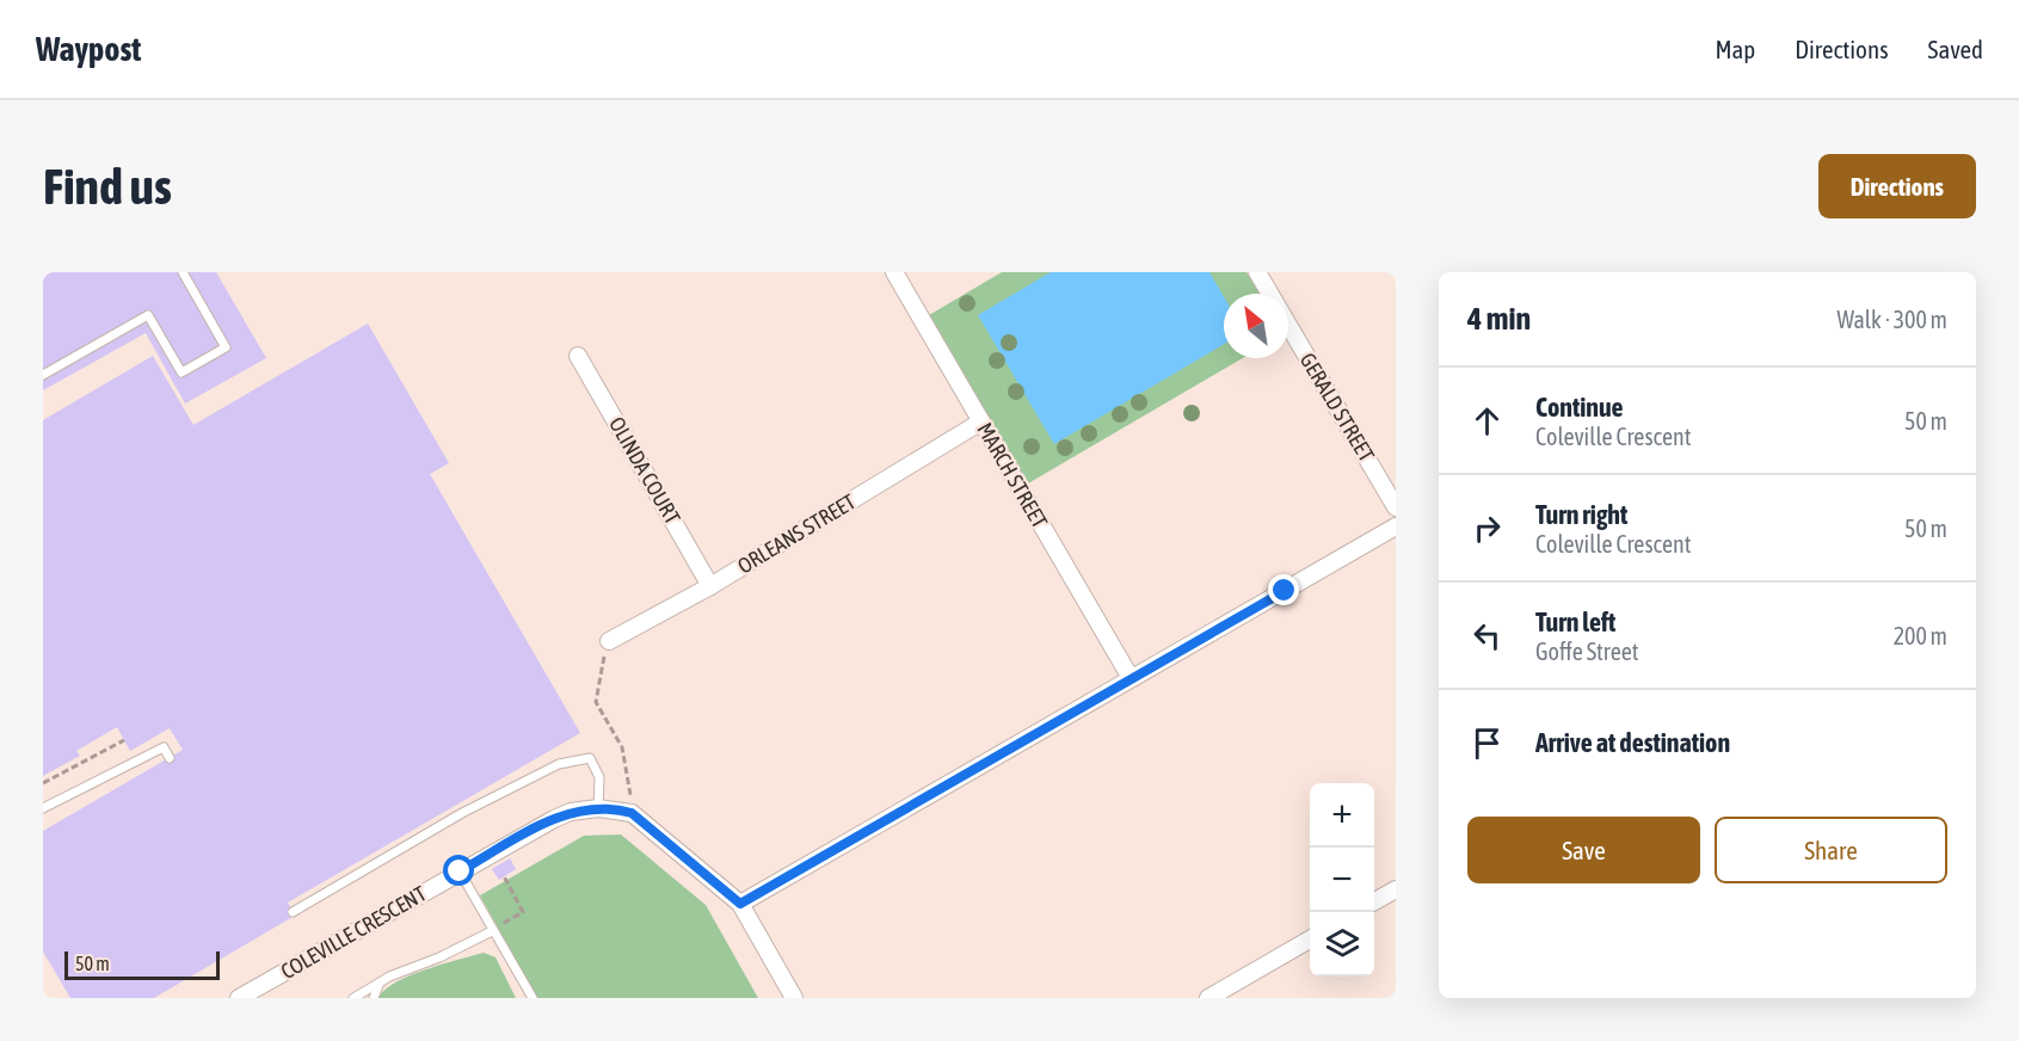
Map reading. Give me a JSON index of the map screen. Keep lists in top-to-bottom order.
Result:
{
  "streets": {
    "street": [
      "GERALD STREET",
      "OLINDA COURT",
      "MARCH STREET",
      "ORLEANS STREET",
      "COLEVILLE CRESCENT"
    ]
  },
  "crossings": [
    ["OLINDA COURT", "ORLEANS STREET"],
    ["MARCH STREET", "ORLEANS STREET"]
  ],
  "scale_bar": "50 m",
  "north": "top left",
  "page": {
    "header": "Waypost",
    "nav": ["Map", "Directions", "Saved"],
    "buttons": [
      "Directions",
      ["Save", "Share"]
    ],
    "title": "Find us",
    "heading": ["4 min", "Walk · 300 m"],
    "list": [
      ["Continue", "Coleville Crescent", "50 m"],
      ["Turn right", "Coleville Crescent", "50 m"],
      ["Turn left", "Goffe Street", "200 m"],
      "Arrive at destination"
    ],
    "map_buttons": ["+", "−"],
    "scale": "50 m"
  }
}
